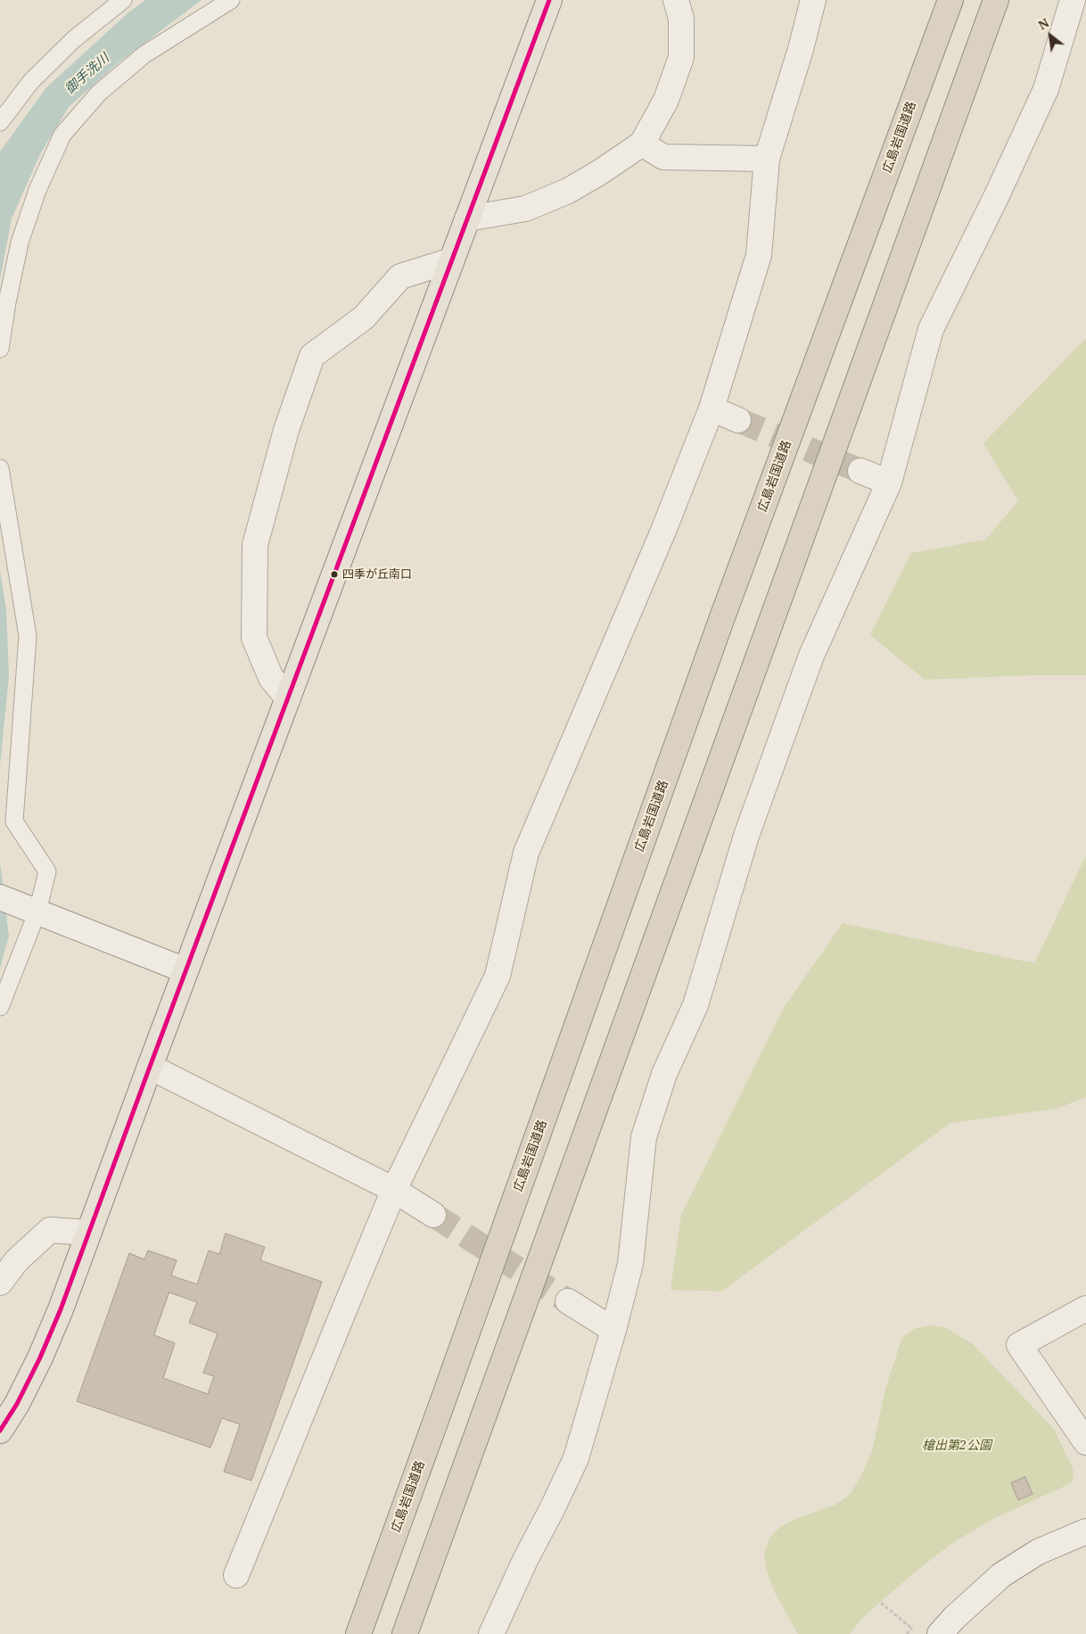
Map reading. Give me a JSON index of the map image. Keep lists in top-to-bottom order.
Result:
{
  "streets": {
    "highway": ["広島岩国道路"]
  },
  "water": ["御手洗川"],
  "parks": ["槍出第2公園"],
  "places": ["四季が丘南口"],
  "north": "top left"
}
